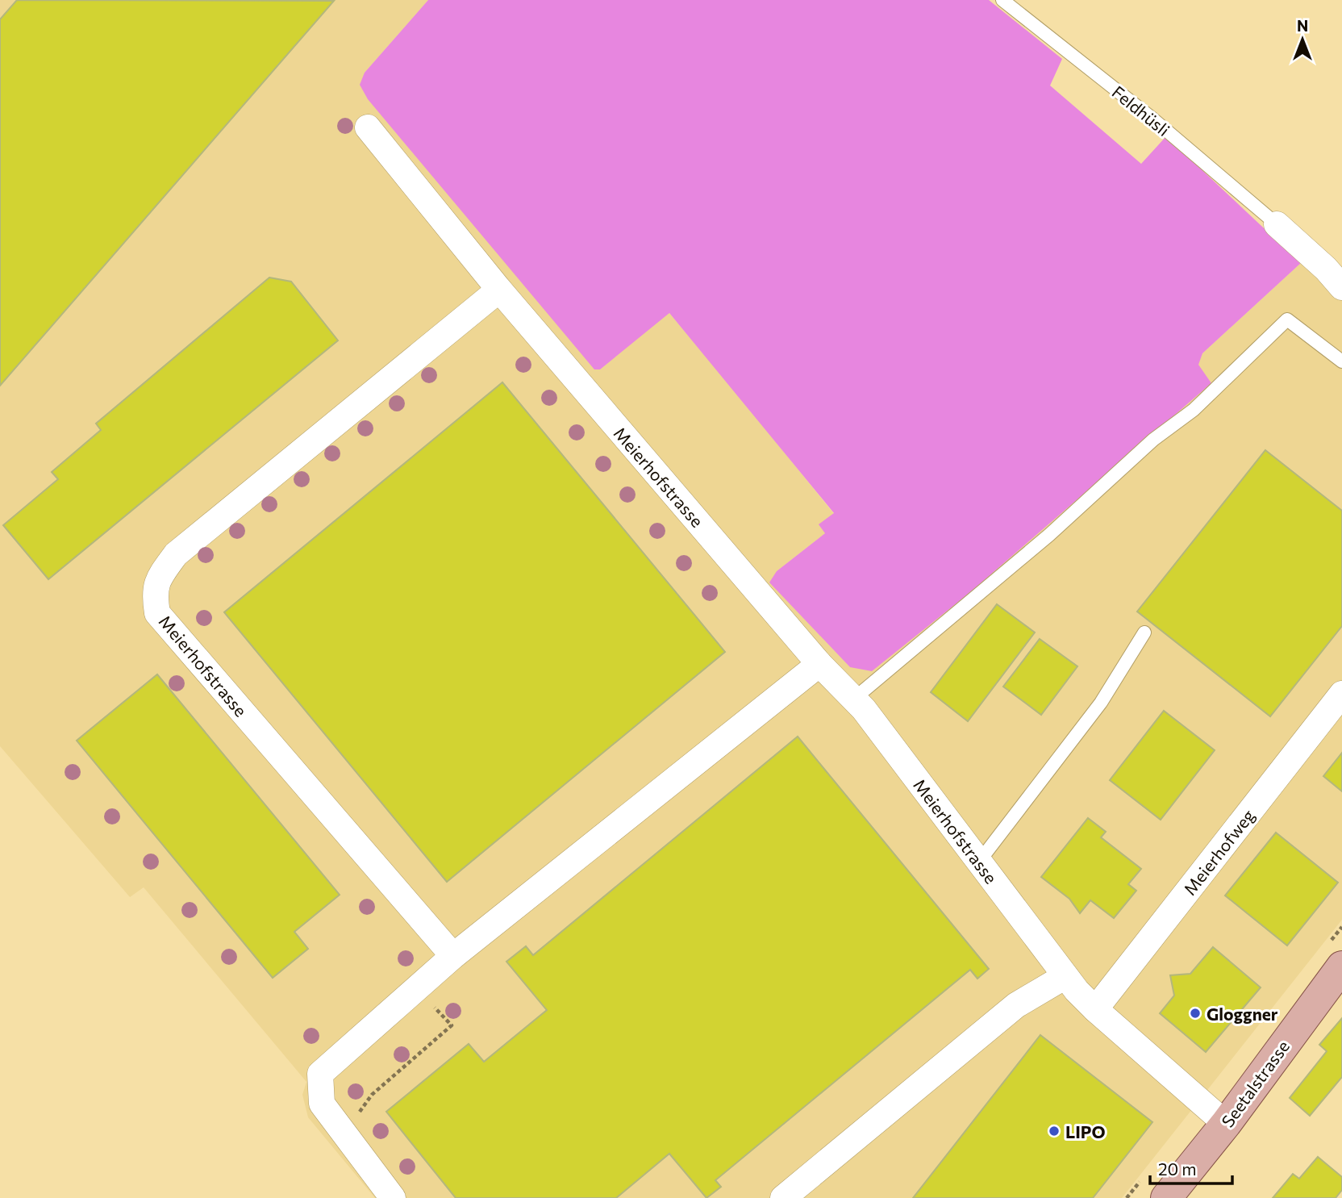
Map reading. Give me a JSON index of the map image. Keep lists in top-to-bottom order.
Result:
{
  "streets": {
    "main road": ["Seetalstrasse"],
    "street": ["Meierhofstrasse", "Meierhofweg"],
    "lane": ["Feldhüsli"]
  },
  "crossings": [
    ["Meierhofstrasse", "Meierhofweg"],
    ["Meierhofstrasse", "Seetalstrasse"]
  ],
  "places": ["Gloggner", "LIPO"],
  "scale_bar": "20 m",
  "north": "top"
}
